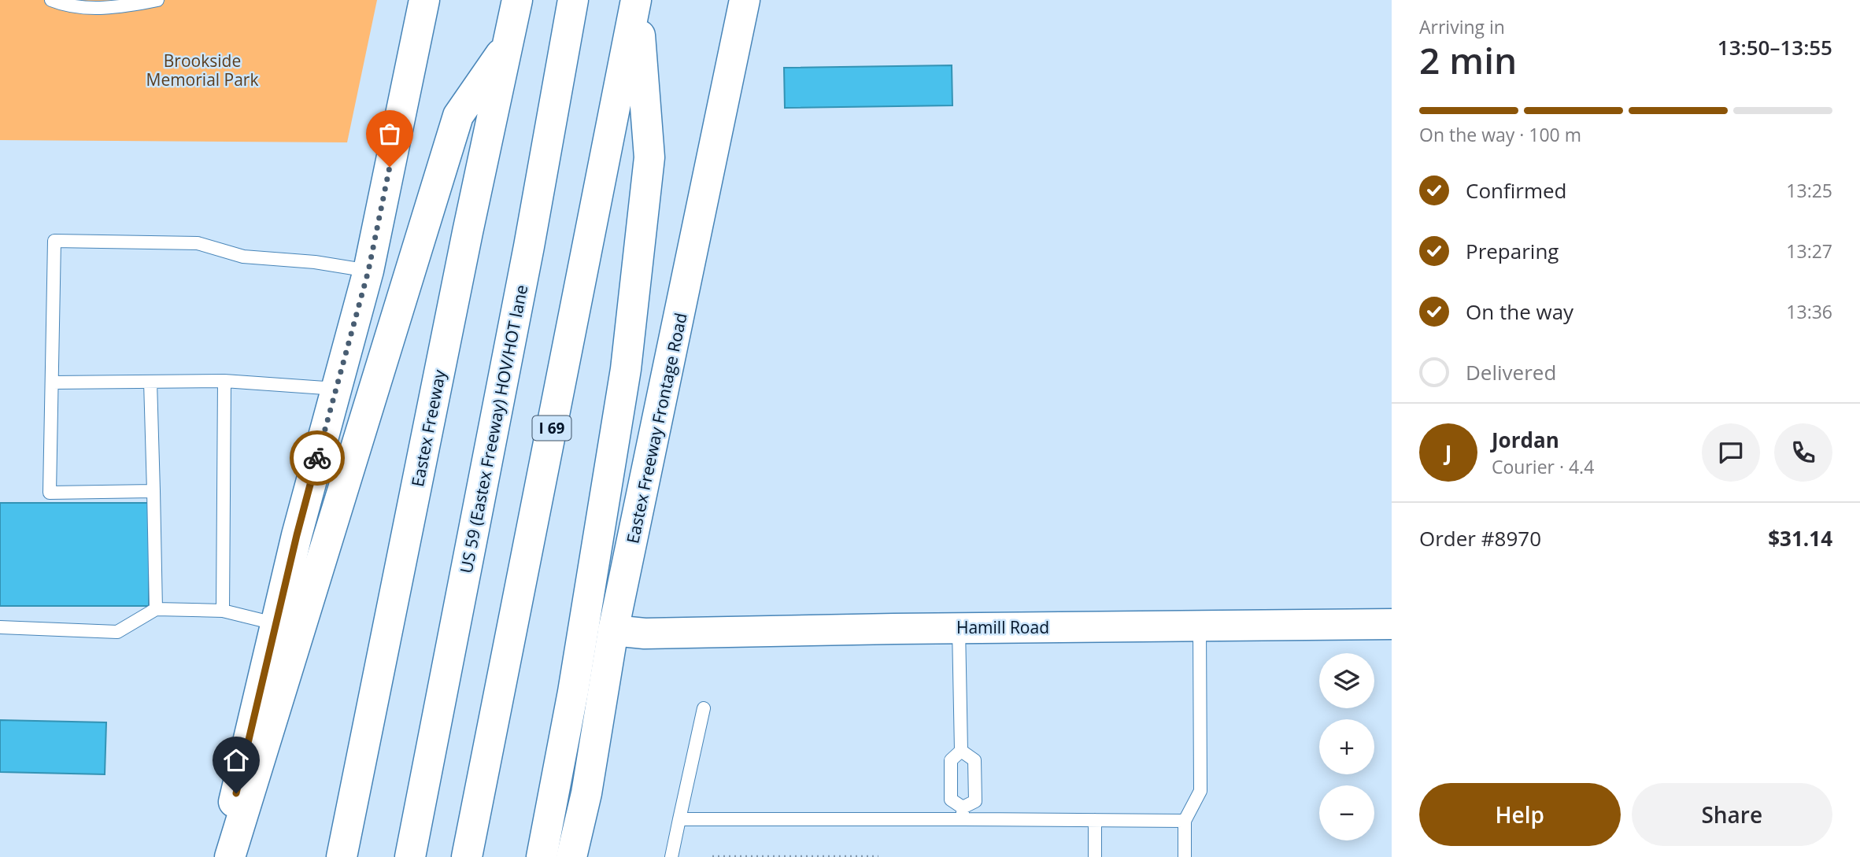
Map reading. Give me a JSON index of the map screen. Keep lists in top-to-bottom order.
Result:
{
  "streets": {
    "main road": [
      "Eastex Freeway",
      "I 69",
      "Eastex Freeway Frontage Road",
      "US 59 (Eastex Freeway) HOV/HOT lane",
      "Hamill Road"
    ]
  },
  "crossings": [
    ["Eastex Freeway Frontage Road", "Hamill Road"]
  ],
  "parks": ["Brookside Memorial Park"],
  "page": {
    "heading": ["2 min", "Arriving in", "13:50–13:55"],
    "panel": [
      "Jordan",
      "Courier · 4.4",
      "Order #8970",
      "$31.14"
    ],
    "bar": "On the way · 100 m",
    "list": [
      ["Confirmed", "13:25"],
      ["Preparing", "13:27"],
      ["On the way", "13:36"],
      "Delivered"
    ],
    "round": "J",
    "map_buttons": ["+", "−"],
    "buttons": ["Help", "Share"]
  }
}
